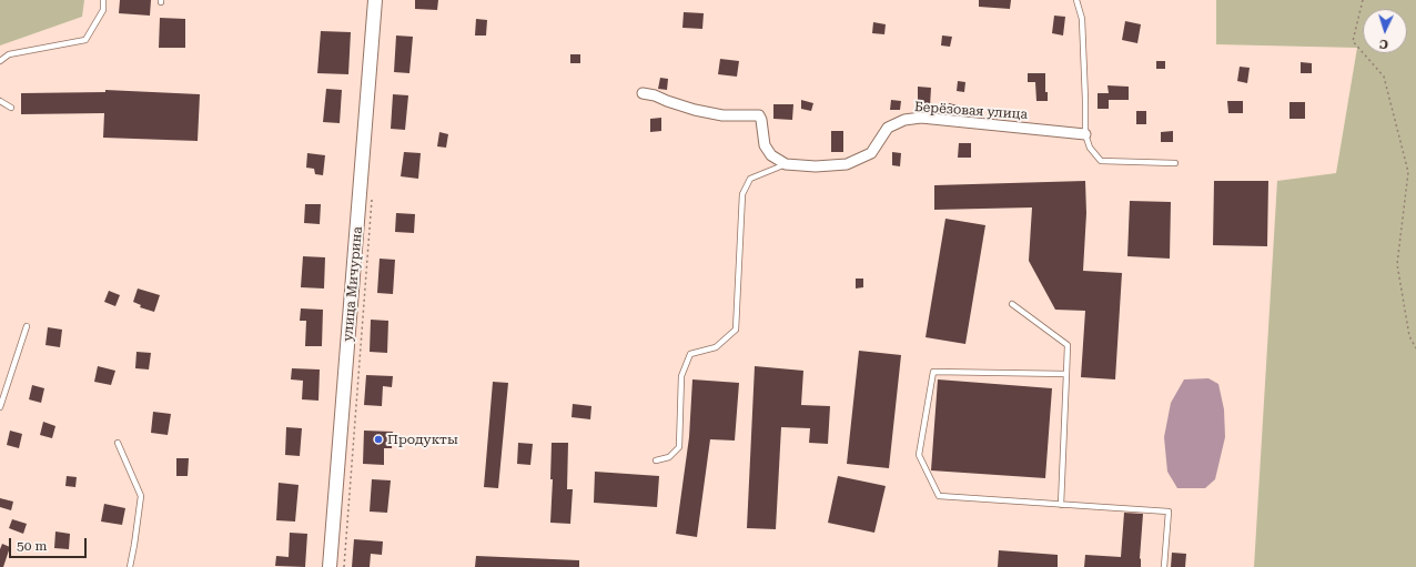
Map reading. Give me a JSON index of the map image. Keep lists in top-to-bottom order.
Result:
{
  "streets": {
    "street": ["Берёзовая улица", "улица Мичурина"]
  },
  "places": ["Продукты"],
  "scale_bar": "50 m",
  "north": "bottom"
}
